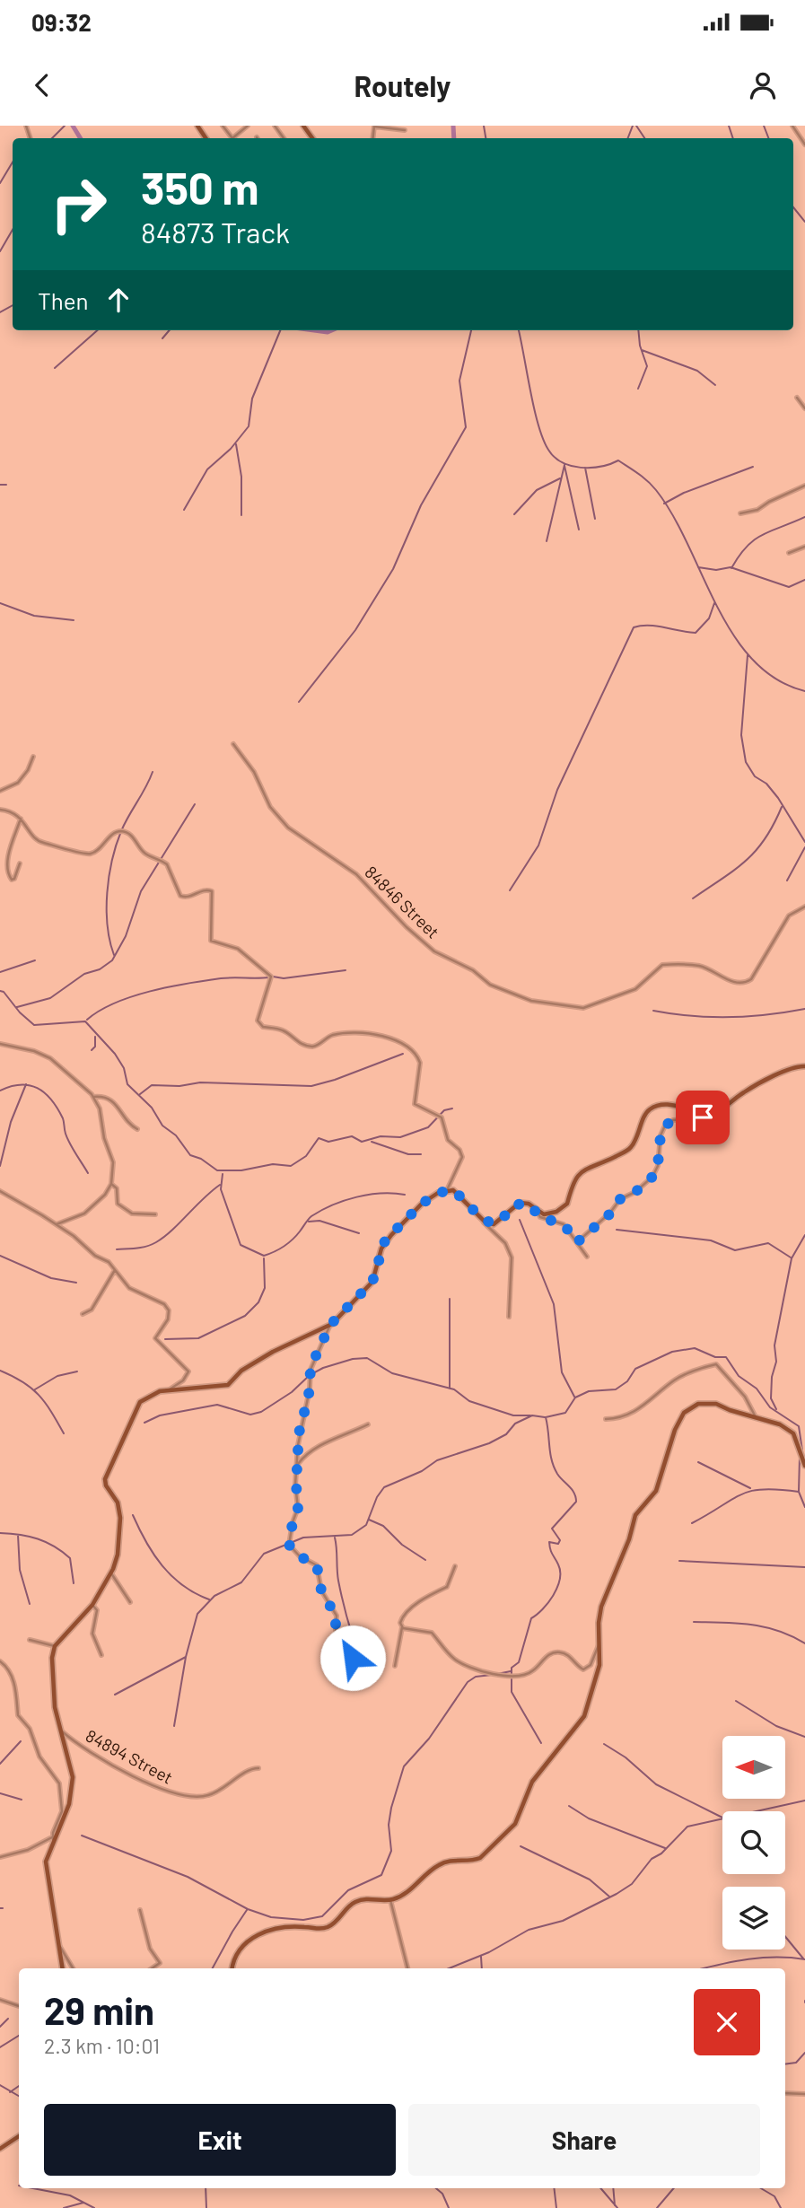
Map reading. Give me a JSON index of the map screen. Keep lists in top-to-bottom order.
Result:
{
  "streets": {
    "street": ["84846 Street", "84894 Street"]
  },
  "north": "left",
  "page": {
    "status": "09:32",
    "header": "Routely",
    "turn": ["350 m", "84873 Track"],
    "then": "Then",
    "heading": ["29 min", "2.3 km · 10:01"],
    "buttons": ["Exit", "Share"]
  }
}
